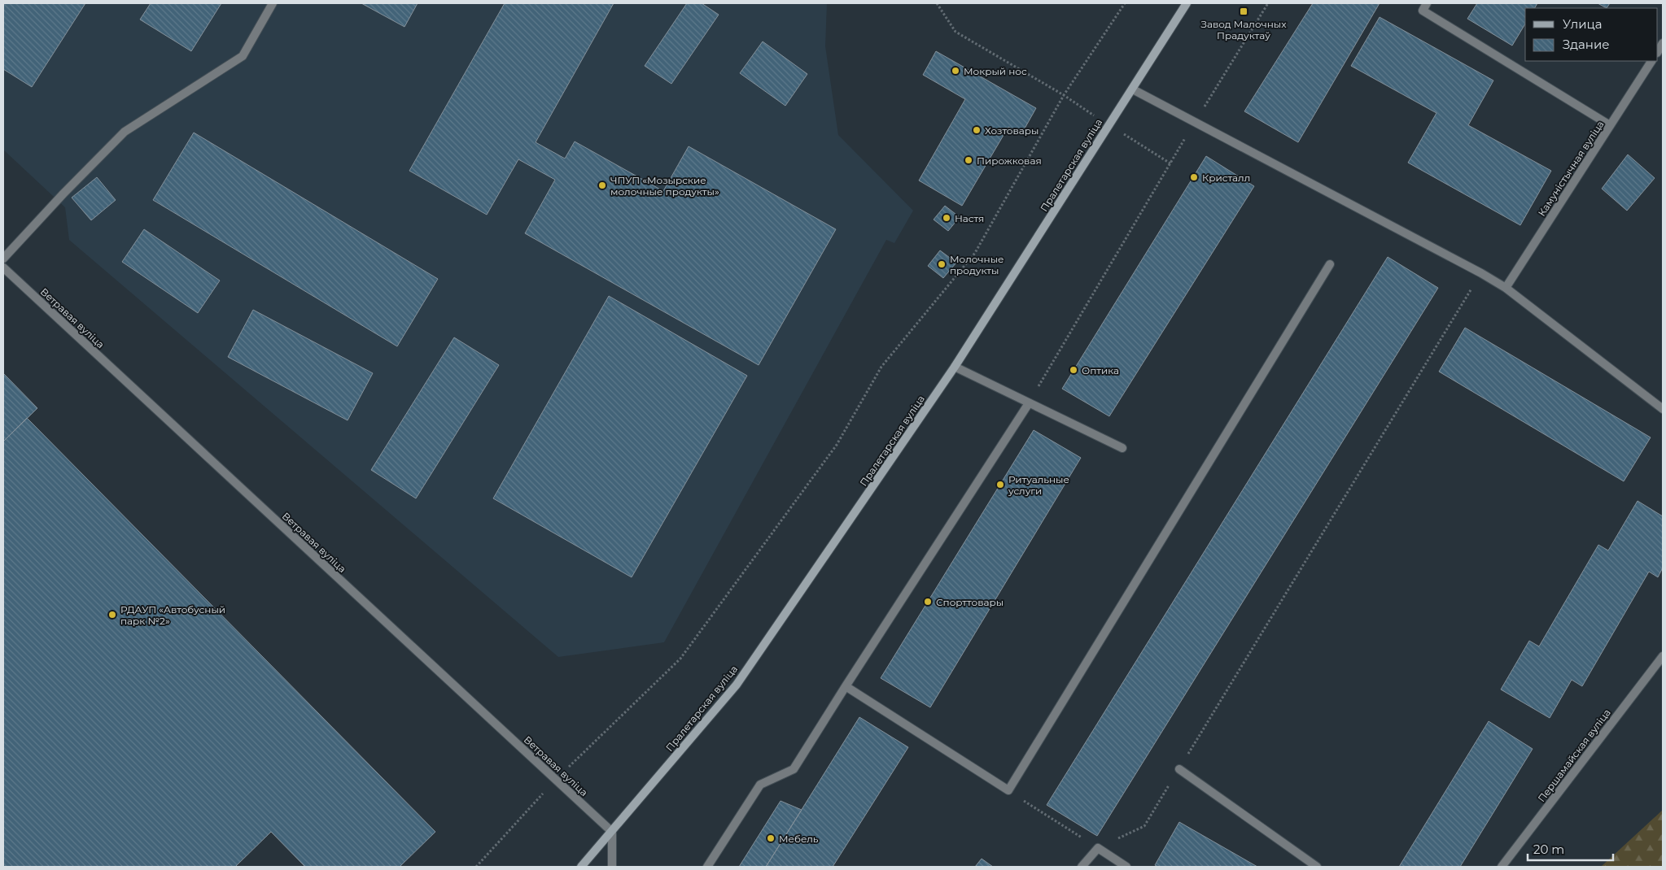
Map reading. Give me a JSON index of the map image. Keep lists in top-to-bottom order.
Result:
{
  "streets": {
    "main road": ["Пралетарская вуліца"],
    "street": ["Камуністычная вуліца", "Ветравая вуліца", "Першамайская вуліца"]
  },
  "crossings": [
    ["Пралетарская вуліца", "Ветравая вуліца"]
  ],
  "places": {
    "transit": ["Завод Малочных Прадуктаў"],
    "other": [
      "Мокрый нос",
      "Хозтовары",
      "Пирожковая",
      "Кристалл",
      "ЧПУП «Мозырские молочные продукты»",
      "Настя",
      "Молочные продукты",
      "Оптика",
      "Ритуальные услуги",
      "Спорттовары",
      "РДАУП «Автобусный парк №2»",
      "Мебель"
    ]
  },
  "legend": ["Улица", "Здание"],
  "scale_bar": "20 m"
}
